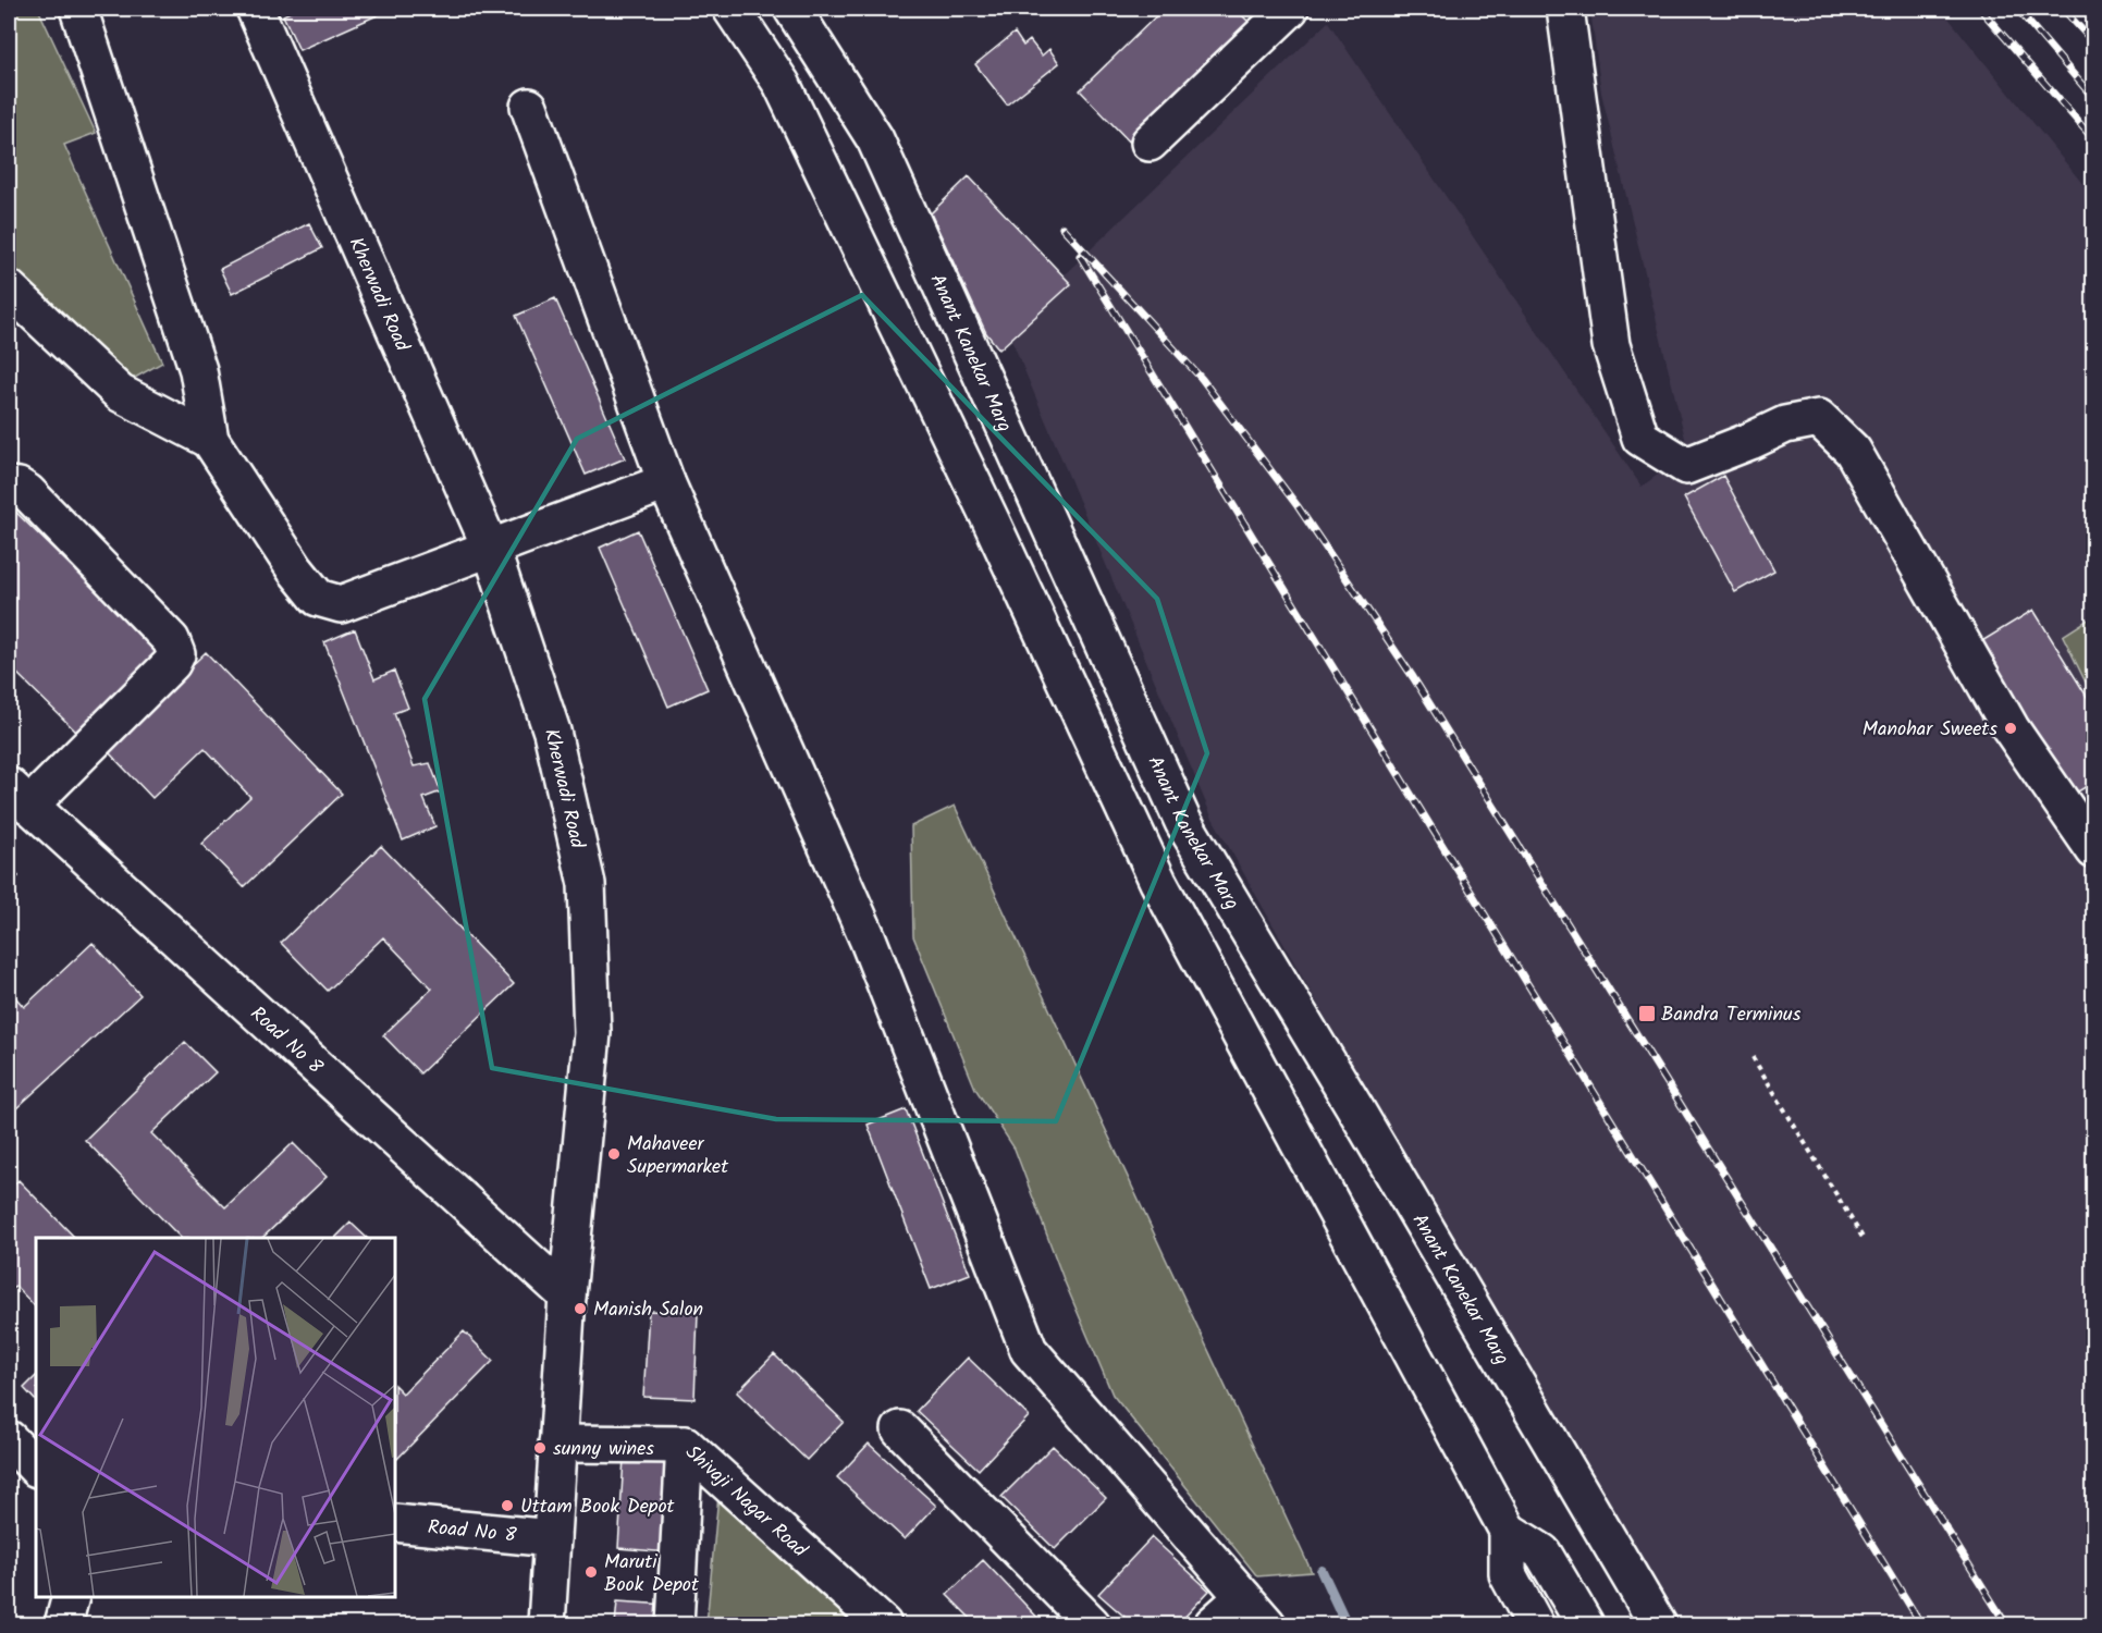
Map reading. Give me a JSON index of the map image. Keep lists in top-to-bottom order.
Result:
{
  "streets": {
    "street": [
      "Kherwadi Road",
      "Anant Kanekar Marg",
      "Road No 8",
      "Shivaji Nagar Road"
    ]
  },
  "crossings": [
    ["Kherwadi Road", "Road No 8"]
  ],
  "places": {
    "other": [
      "Manohar Sweets",
      "Mahaveer Supermarket",
      "Manish Salon",
      "sunny wines",
      "Uttam Book Depot",
      "Maruti Book Depot"
    ],
    "transit": ["Bandra Terminus"]
  }
}
